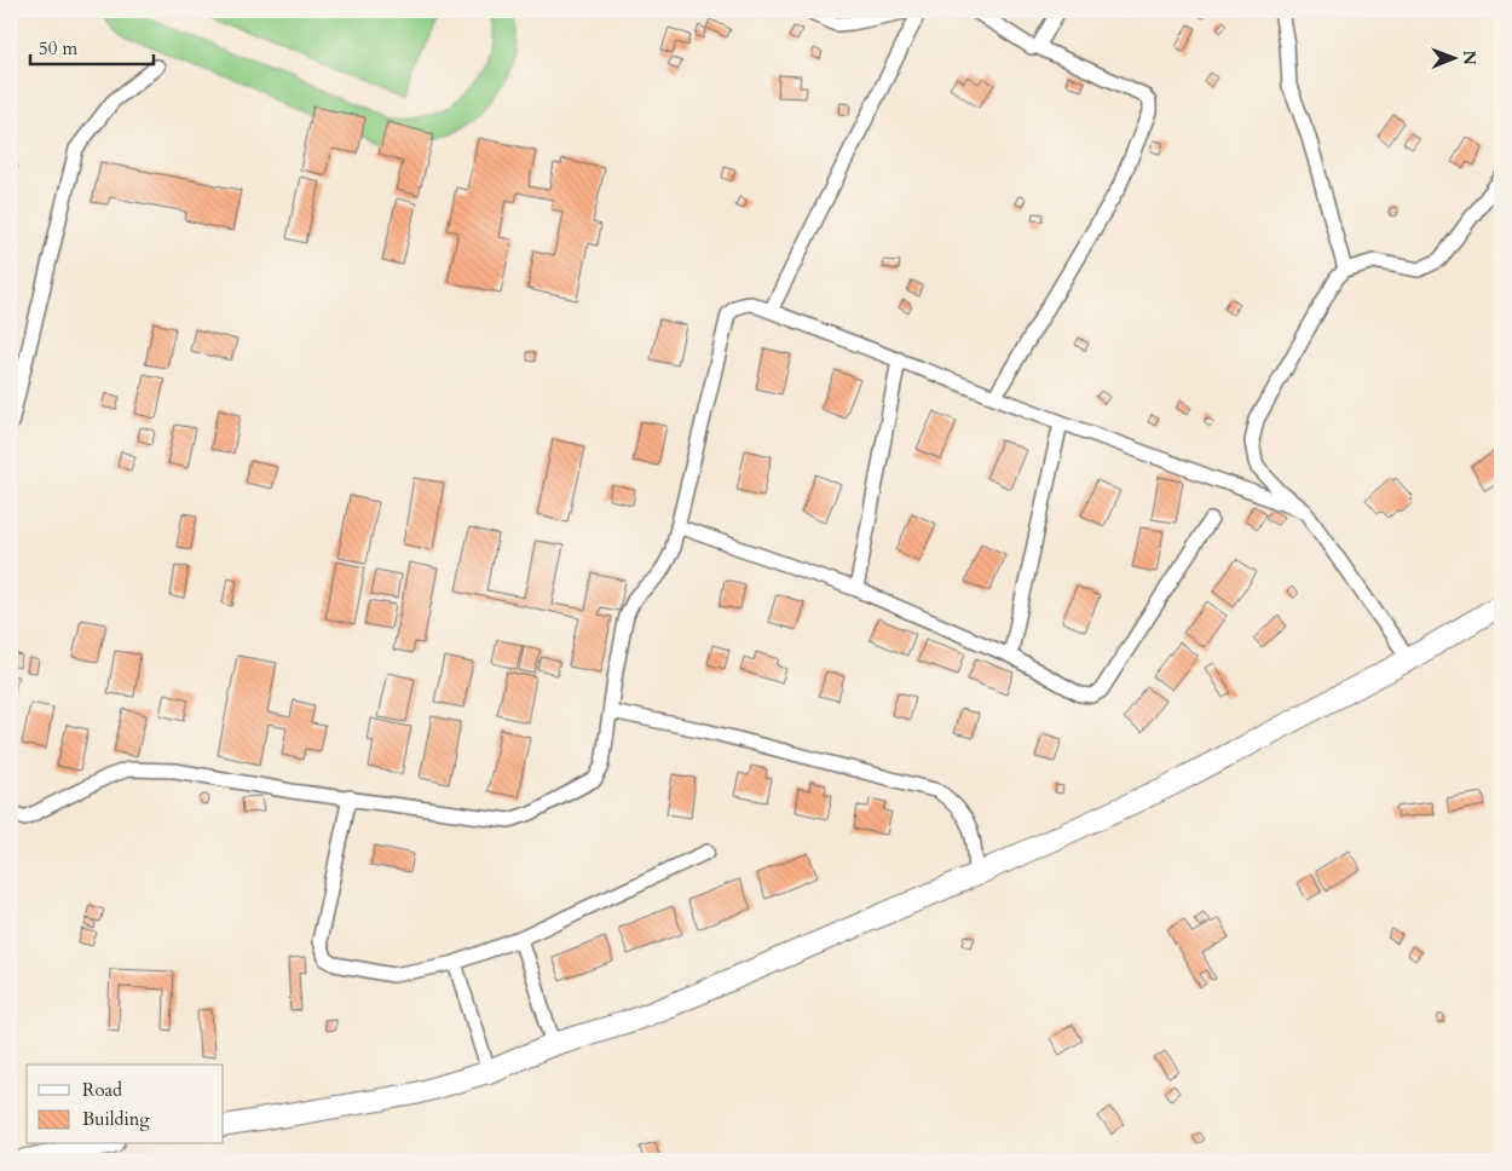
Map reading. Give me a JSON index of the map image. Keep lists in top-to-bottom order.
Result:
{
  "legend": ["Road", "Building"],
  "scale_bar": "50 m",
  "north": "right"
}
